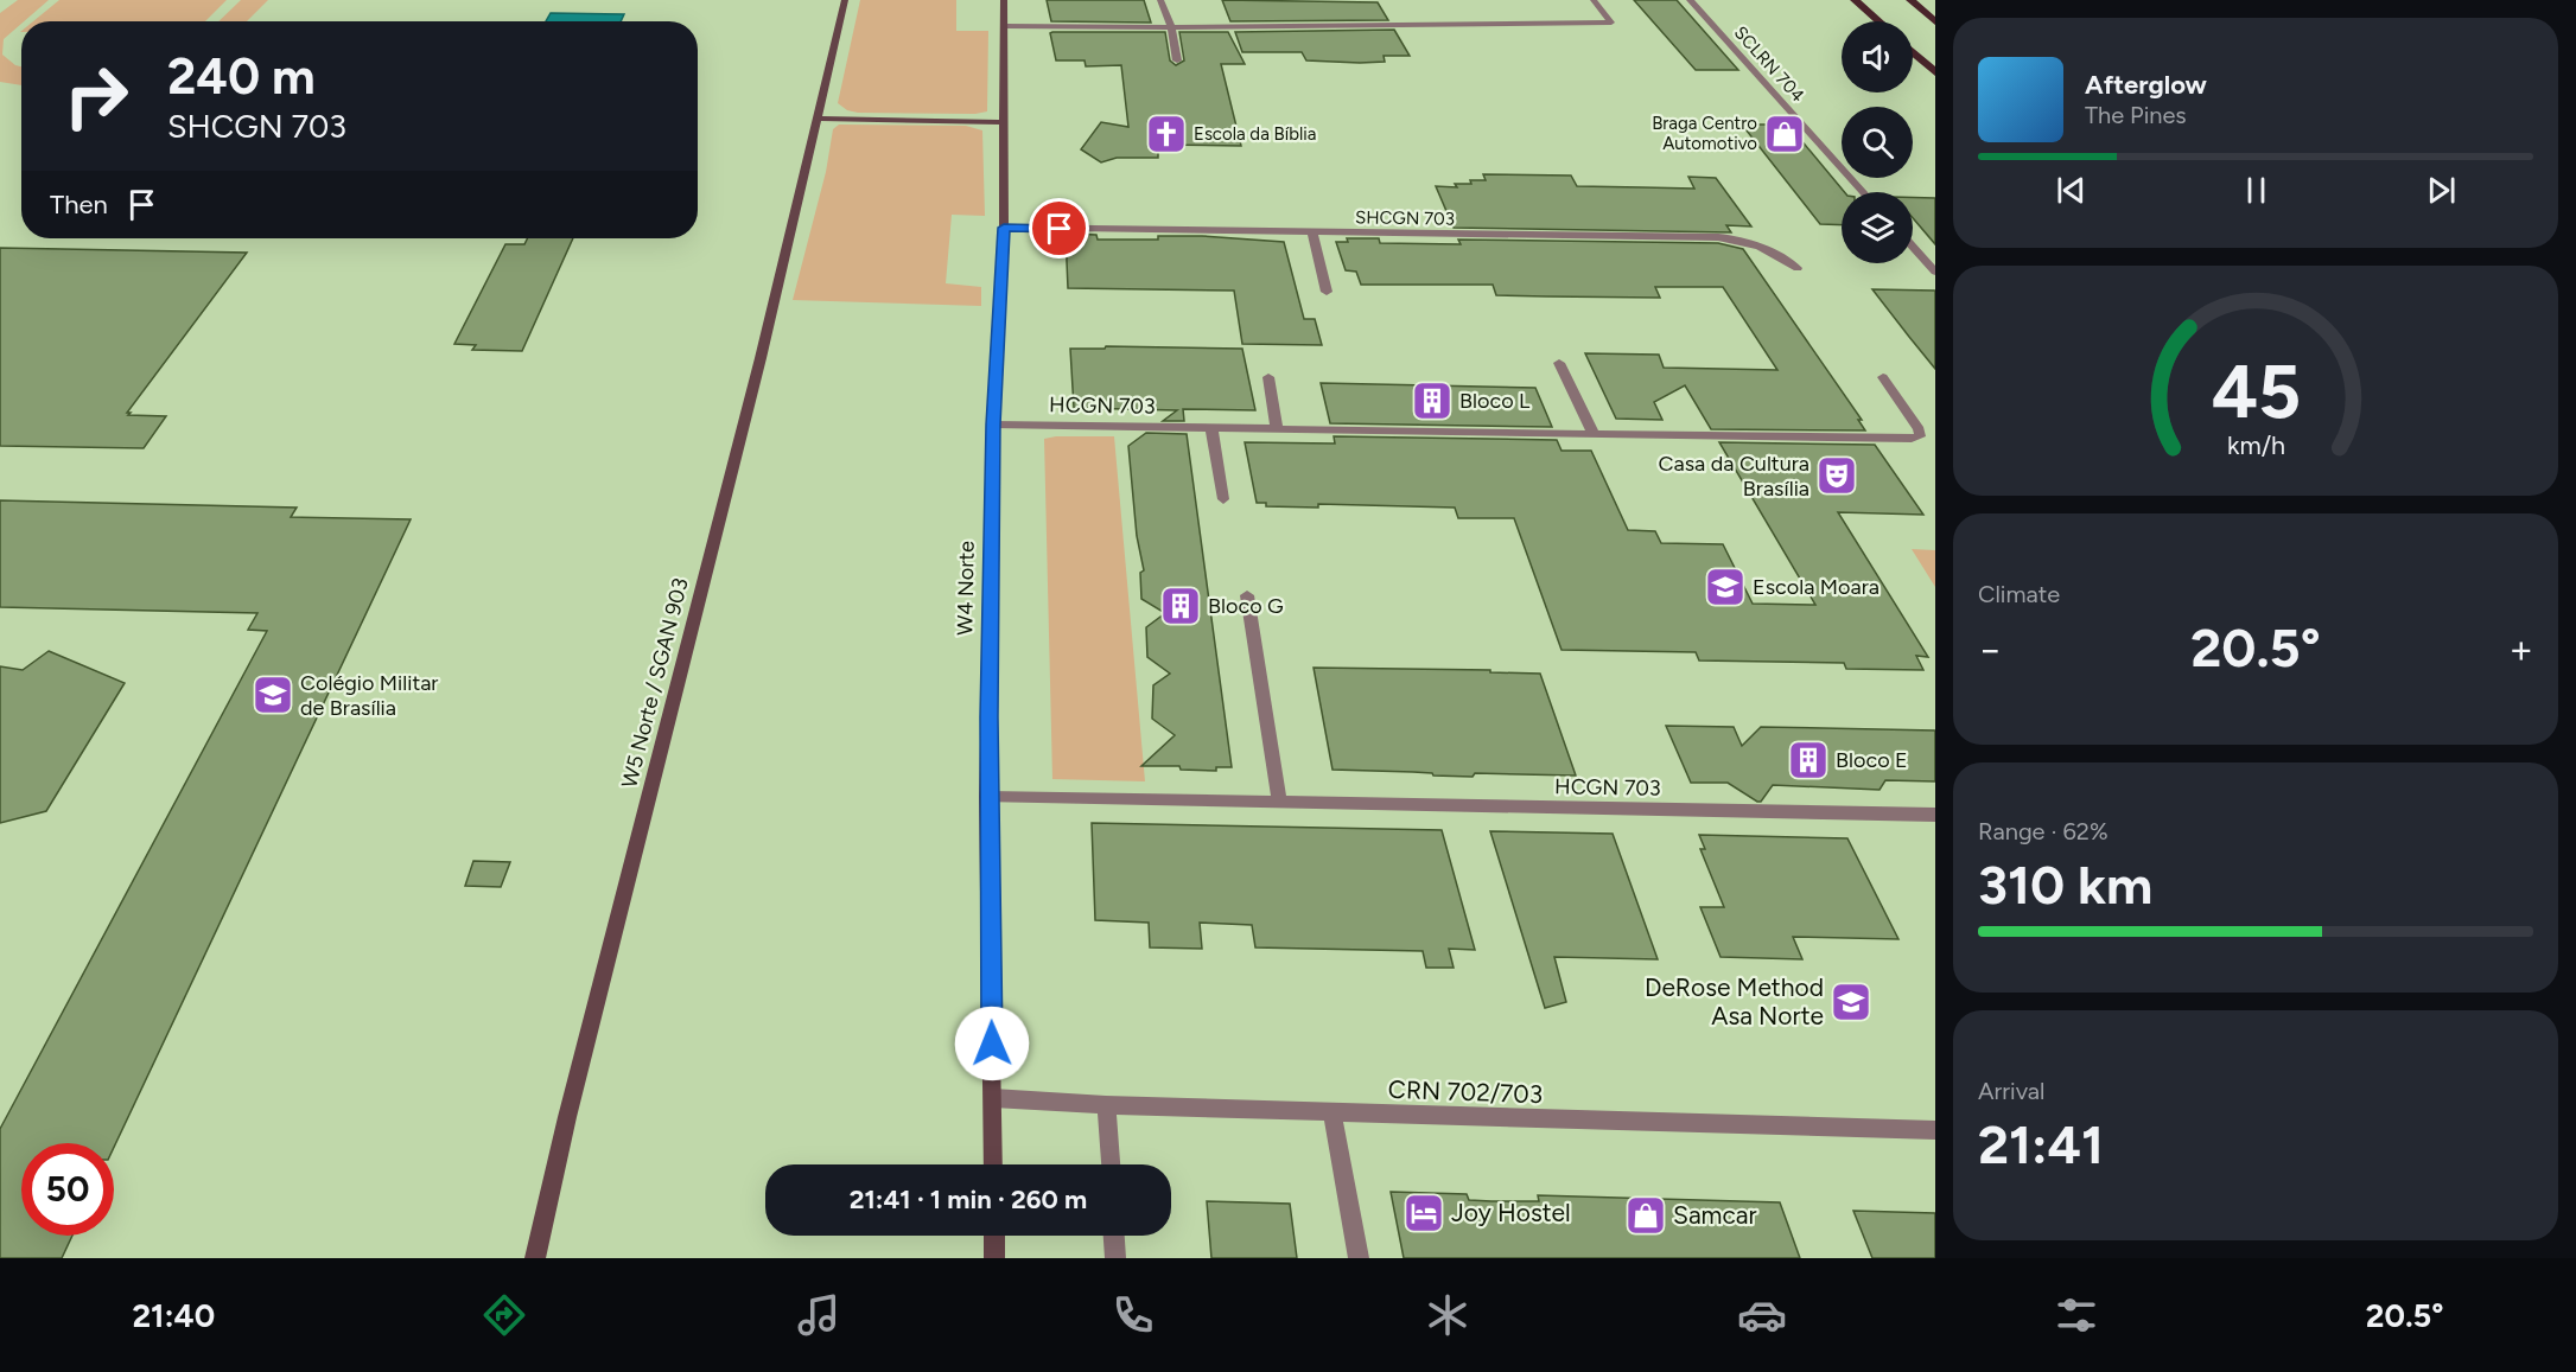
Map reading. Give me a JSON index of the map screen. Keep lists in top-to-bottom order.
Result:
{
  "streets": {
    "main road": ["W4 Norte", "W5 Norte / SGAN 903"],
    "street": [
      "SCLRN 704",
      "SHCGN 703",
      "HCGN 703",
      "CRN 702/703"
    ]
  },
  "crossings": [
    ["SHCGN 703", "W4 Norte"],
    ["HCGN 703", "W4 Norte"],
    ["W4 Norte", "CRN 702/703"]
  ],
  "places": {
    "church": ["Escola da Bíblia"],
    "shop": ["Braga Centro Automotivo", "Samcar"],
    "building": ["Bloco L", "Bloco G", "Bloco E"],
    "theatre": ["Casa da Cultura Brasília"],
    "school or university": ["Escola Moara", "Colégio Militar de Brasília", "DeRose Method Asa Norte"],
    "hotel": ["Joy Hostel"]
  },
  "page": {
    "turn": ["240 m", "SHCGN 703"],
    "song": ["Afterglow", "The Pines"],
    "then": "Then",
    "tile": [
      "Climate",
      ["Range · 62%", "310 km"],
      ["Arrival", "21:41"]
    ],
    "heat": ["−", "20.5°", "+"],
    "limit": "50",
    "trip": "21:41 · 1 min · 260 m",
    "tabs": ["21:40", "20.5°"],
    "gauge": ["45", "km/h"]
  }
}
